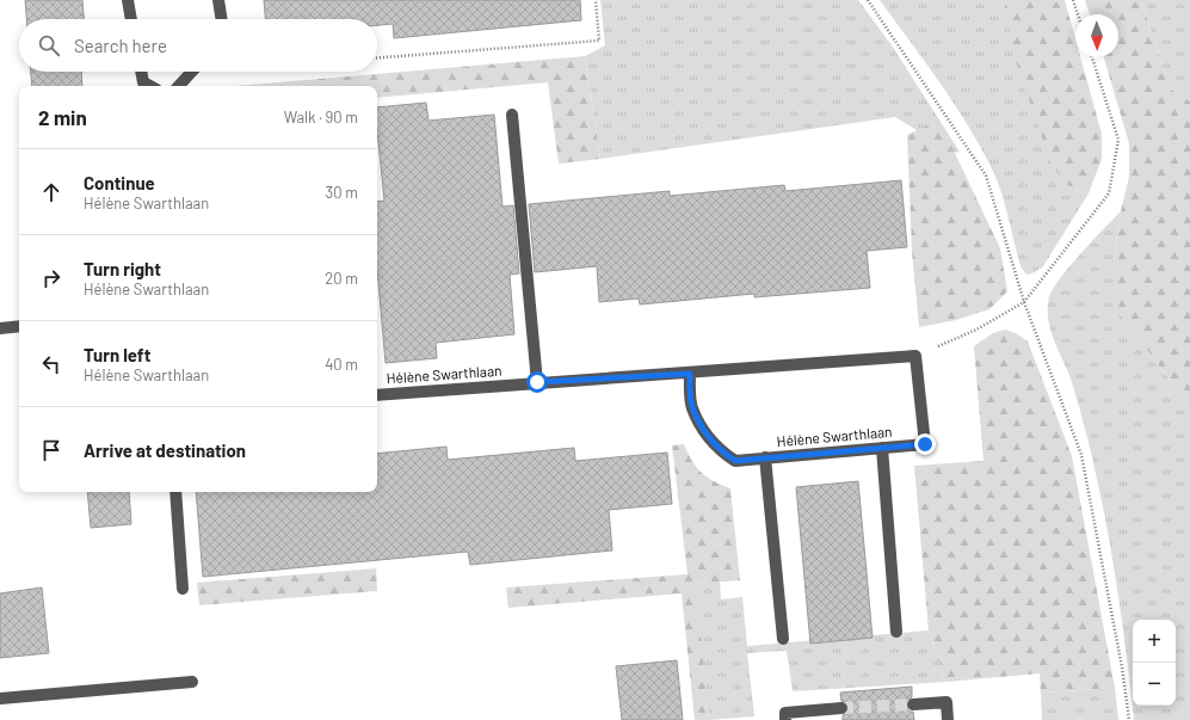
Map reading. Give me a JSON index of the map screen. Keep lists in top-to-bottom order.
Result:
{
  "streets": {
    "street": ["Hélène Swarthlaan"]
  },
  "north": "bottom",
  "page": {
    "search": "Search here",
    "heading": ["2 min", "Walk · 90 m"],
    "list": [
      ["Continue", "Hélène Swarthlaan", "30 m"],
      ["Turn right", "Hélène Swarthlaan", "20 m"],
      ["Turn left", "Hélène Swarthlaan", "40 m"],
      "Arrive at destination"
    ],
    "map_buttons": ["+", "−"]
  }
}
